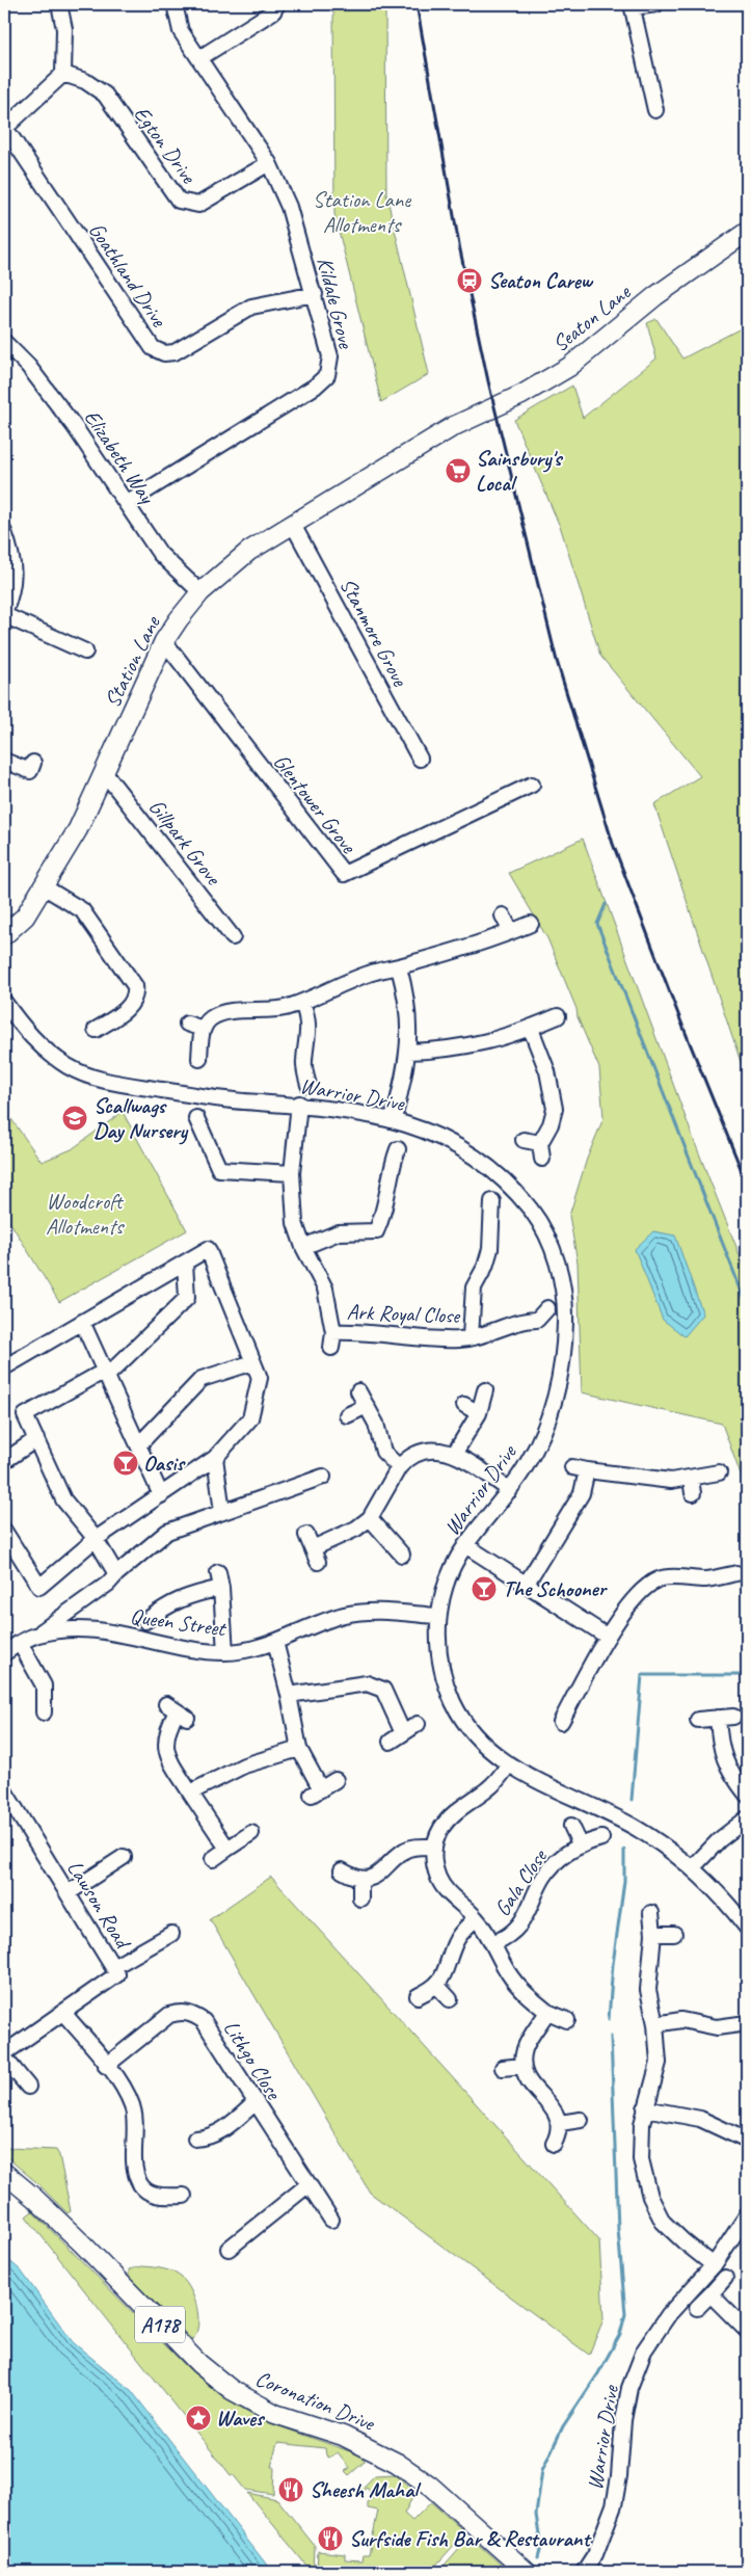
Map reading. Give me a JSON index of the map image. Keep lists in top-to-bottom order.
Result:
{
  "streets": {
    "main road": [
      "Seaton Lane",
      "Station Lane",
      "A178",
      "Coronation Drive"
    ],
    "street": [
      "Egton Drive",
      "Goathland Drive",
      "Kildale Grove",
      "Elizabeth Way",
      "Stanmore Grove",
      "Glentower Grove",
      "Gillpark Grove",
      "Warrior Drive",
      "Ark Royal Close",
      "Queen Street",
      "Gala Close",
      "Lawson Road",
      "Lithgo Close"
    ]
  },
  "crossings": [
    ["Egton Drive", "Kildale Grove"],
    ["Goathland Drive", "Kildale Grove"],
    ["Kildale Grove", "Elizabeth Way"],
    ["Seaton Lane", "Station Lane"],
    ["Elizabeth Way", "Station Lane"],
    ["Stanmore Grove", "Station Lane"],
    ["Station Lane", "Glentower Grove"],
    ["Station Lane", "Gillpark Grove"],
    ["Warrior Drive", "Ark Royal Close"],
    ["Warrior Drive", "Queen Street"]
  ],
  "parks": ["Station Lane Allotments", "Woodcroft Allotments"],
  "places": {
    "station": ["Seaton Carew"],
    "supermarket": ["Sainsbury's Local"],
    "school or university": ["Scallwags Day Nursery"],
    "bar": ["Oasis", "The Schooner"],
    "place": ["Waves"],
    "restaurant": ["Sheesh Mahal", "Surfside Fish Bar & Restaurant"]
  }
}
